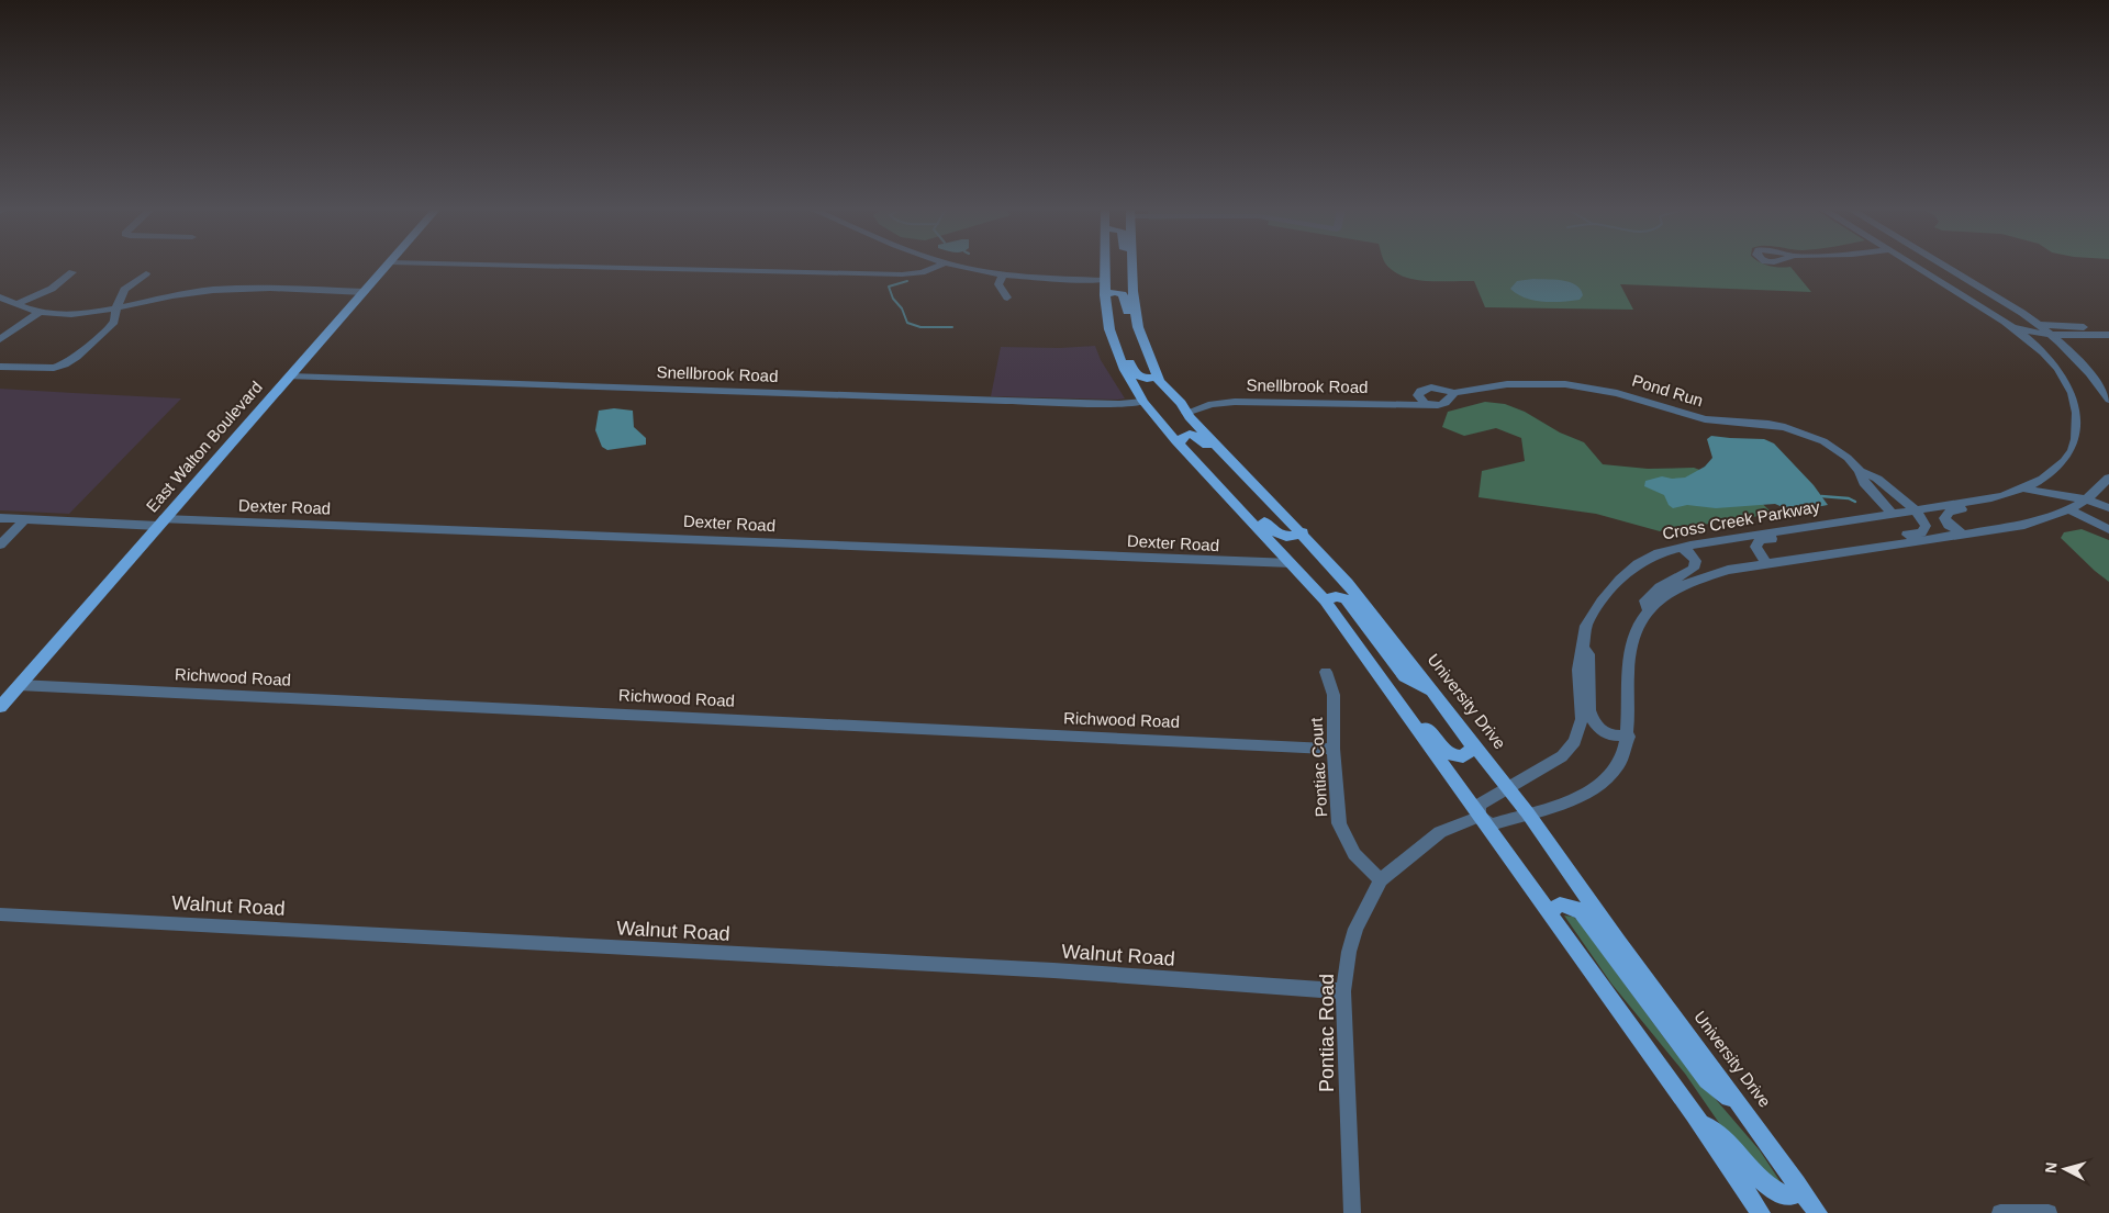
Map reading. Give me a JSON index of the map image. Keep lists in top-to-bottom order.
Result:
{
  "streets": {
    "main road": ["East Walton Boulevard", "University Drive"],
    "street": [
      "Snellbrook Road",
      "Pond Run",
      "Dexter Road",
      "Cross Creek Parkway",
      "Richwood Road",
      "Pontiac Court",
      "Walnut Road",
      "Pontiac Road"
    ]
  },
  "crossings": [
    ["Snellbrook Road", "Pond Run"],
    ["Snellbrook Road", "East Walton Boulevard"],
    ["Snellbrook Road", "University Drive"],
    ["Pond Run", "Cross Creek Parkway"],
    ["East Walton Boulevard", "Dexter Road"],
    ["East Walton Boulevard", "Richwood Road"],
    ["Cross Creek Parkway", "University Drive"],
    ["Cross Creek Parkway", "Pontiac Road"],
    ["Richwood Road", "Pontiac Court"],
    ["Pontiac Court", "Pontiac Road"],
    ["Walnut Road", "Pontiac Road"]
  ],
  "north": "left"
}
